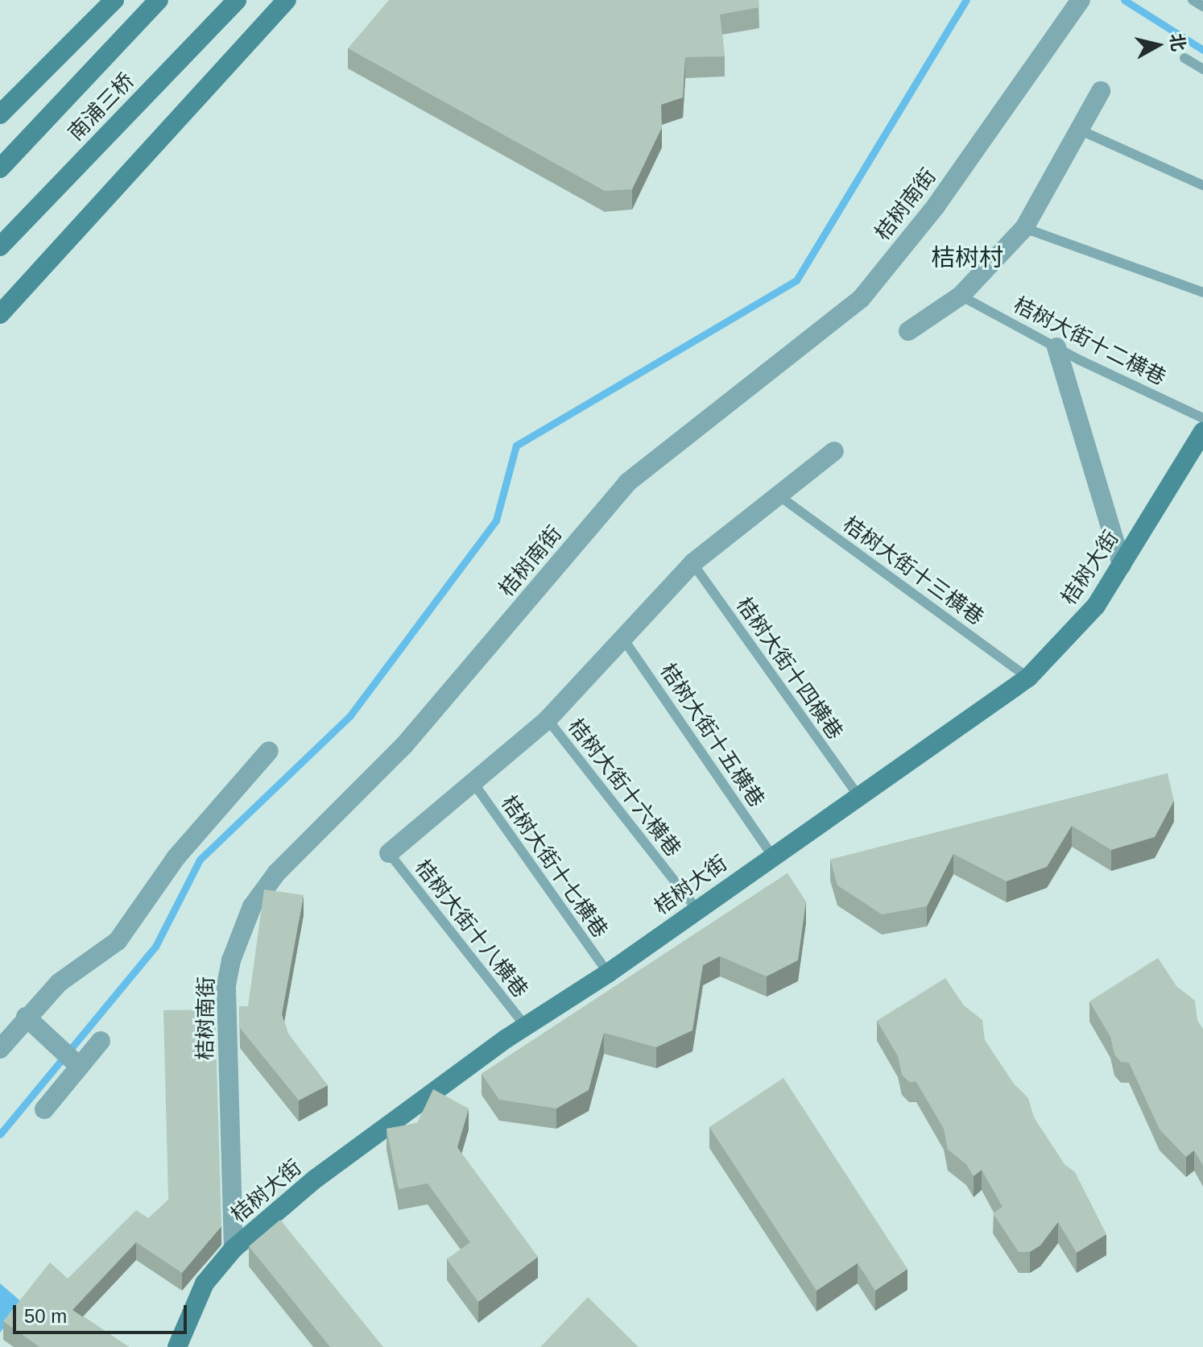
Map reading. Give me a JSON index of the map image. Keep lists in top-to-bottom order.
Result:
{
  "streets": {
    "street": ["南浦三桥", "桔树南街", "桔树大街"],
    "lane": [
      "桔树大街十二横巷",
      "桔树大街十三横巷",
      "桔树大街十四横巷",
      "桔树大街十五横巷",
      "桔树大街十六横巷",
      "桔树大街十七横巷",
      "桔树大街十八横巷"
    ]
  },
  "crossings": [
    ["桔树南街", "桔树大街"],
    ["桔树大街", "桔树大街十三横巷"],
    ["桔树大街", "桔树大街十四横巷"],
    ["桔树大街", "桔树大街十五横巷"],
    ["桔树大街", "桔树大街十六横巷"],
    ["桔树大街", "桔树大街十七横巷"],
    ["桔树大街", "桔树大街十八横巷"]
  ],
  "districts": ["桔树村"],
  "scale_bar": "50 m",
  "north": "right"
}
